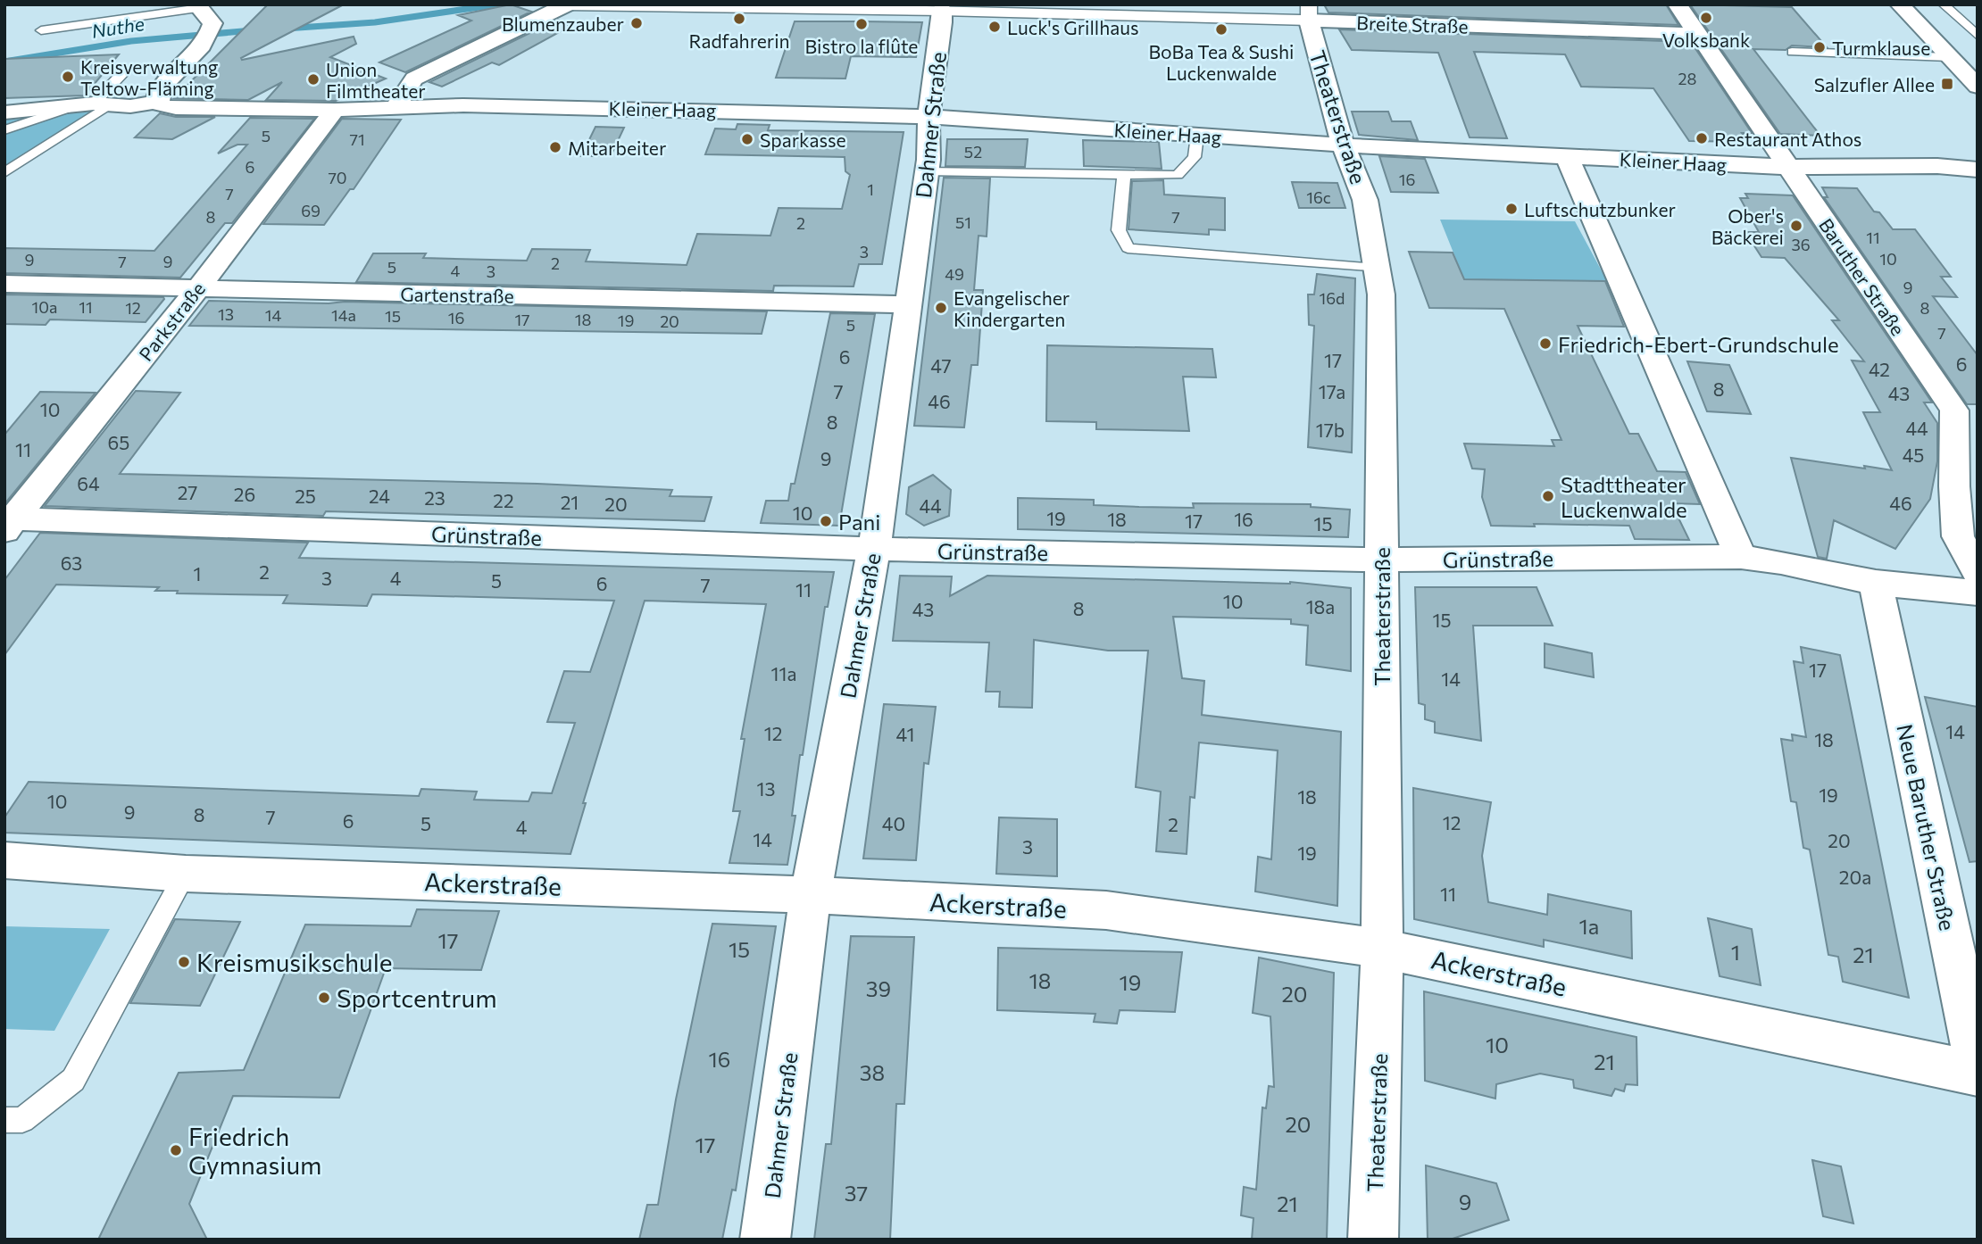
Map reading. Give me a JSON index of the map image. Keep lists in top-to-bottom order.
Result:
{
  "streets": {
    "street": [
      "Breite Straße",
      "Kleiner Haag",
      "Theaterstraße",
      "Dahmer Straße",
      "Baruther Straße",
      "Gartenstraße",
      "Parkstraße",
      "Grünstraße",
      "Neue Baruther Straße",
      "Ackerstraße"
    ]
  },
  "crossings": [
    ["Breite Straße", "Theaterstraße"],
    ["Breite Straße", "Dahmer Straße"],
    ["Breite Straße", "Baruther Straße"],
    ["Kleiner Haag", "Theaterstraße"],
    ["Kleiner Haag", "Dahmer Straße"],
    ["Kleiner Haag", "Baruther Straße"],
    ["Kleiner Haag", "Parkstraße"],
    ["Theaterstraße", "Grünstraße"],
    ["Theaterstraße", "Ackerstraße"],
    ["Dahmer Straße", "Gartenstraße"],
    ["Dahmer Straße", "Grünstraße"],
    ["Dahmer Straße", "Ackerstraße"],
    ["Gartenstraße", "Parkstraße"],
    ["Parkstraße", "Grünstraße"],
    ["Grünstraße", "Neue Baruther Straße"],
    ["Neue Baruther Straße", "Ackerstraße"]
  ],
  "water": ["Nuthe"],
  "places": {
    "other": [
      "Volksbank",
      "Radfahrerin",
      "Blumenzauber",
      "Bistro la flûte",
      "Luck's Grillhaus",
      "BoBa Tea & Sushi Luckenwalde",
      "Turmklause",
      "Kreisverwaltung Teltow-Fläming",
      "Union Filmtheater",
      "Restaurant Athos",
      "Sparkasse",
      "Mitarbeiter",
      "Luftschutzbunker",
      "Ober's Bäckerei",
      "Evangelischer Kindergarten",
      "Friedrich-Ebert-Grundschule",
      "Stadttheater Luckenwalde",
      "Pani",
      "Kreismusikschule",
      "Sportcentrum",
      "Friedrich Gymnasium"
    ],
    "transit": ["Salzufler Allee"]
  },
  "house_numbers": [
    "28",
    "5",
    "71",
    "52",
    "6",
    "70",
    "16",
    "1",
    "7",
    "16c",
    "69",
    "8",
    "7",
    "51",
    "2",
    "11",
    "36",
    "3",
    "10",
    "9",
    "7",
    "9",
    "2",
    "5",
    "4",
    "3",
    "49",
    "9",
    "16d",
    "10a",
    "11",
    "12",
    "8",
    "13",
    "14",
    "14a",
    "15",
    "16",
    "17",
    "18",
    "19",
    "20",
    "5",
    "7",
    "6",
    "17",
    "6",
    "47",
    "42",
    "8",
    "7",
    "17a",
    "43",
    "46",
    "10",
    "8",
    "44",
    "17b",
    "65",
    "11",
    "45",
    "9",
    "64",
    "27",
    "26",
    "25",
    "24",
    "23",
    "22",
    "21",
    "46",
    "20",
    "44",
    "10",
    "19",
    "18",
    "16",
    "17",
    "15",
    "63",
    "2",
    "1",
    "3",
    "4",
    "5",
    "6",
    "7",
    "11",
    "10",
    "18a",
    "8",
    "43",
    "15",
    "17",
    "11a",
    "14",
    "14",
    "12",
    "41",
    "18",
    "13",
    "19",
    "18",
    "10",
    "9",
    "8",
    "7",
    "6",
    "12",
    "5",
    "40",
    "2",
    "4",
    "14",
    "20",
    "3",
    "19",
    "20a",
    "11",
    "1a",
    "17",
    "15",
    "1",
    "21",
    "18",
    "19",
    "39",
    "20",
    "10",
    "16",
    "21",
    "38",
    "20",
    "17",
    "37",
    "9",
    "21"
  ]
}
